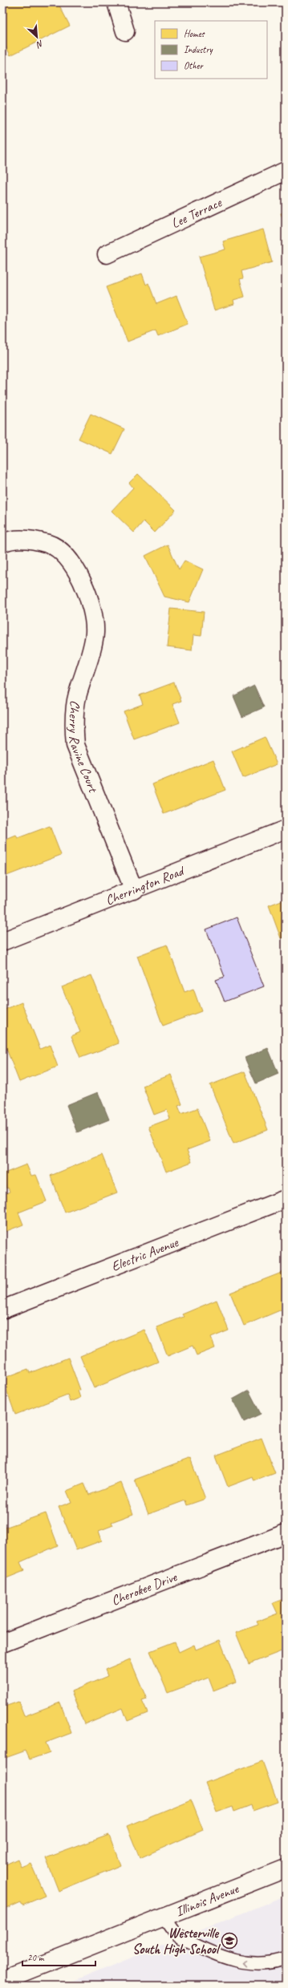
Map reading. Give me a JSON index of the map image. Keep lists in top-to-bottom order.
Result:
{
  "streets": {
    "street": [
      "Lee Terrace",
      "Cherry Ravine Court",
      "Cherrington Road",
      "Electric Avenue",
      "Cherokee Drive",
      "Illinois Avenue"
    ]
  },
  "crossings": [
    ["Cherry Ravine Court", "Cherrington Road"]
  ],
  "places": {
    "school or university": ["Westerville South High School"]
  },
  "legend": ["Homes", "Industry", "Other"],
  "scale_bar": "20 m",
  "north": "bottom right"
}
